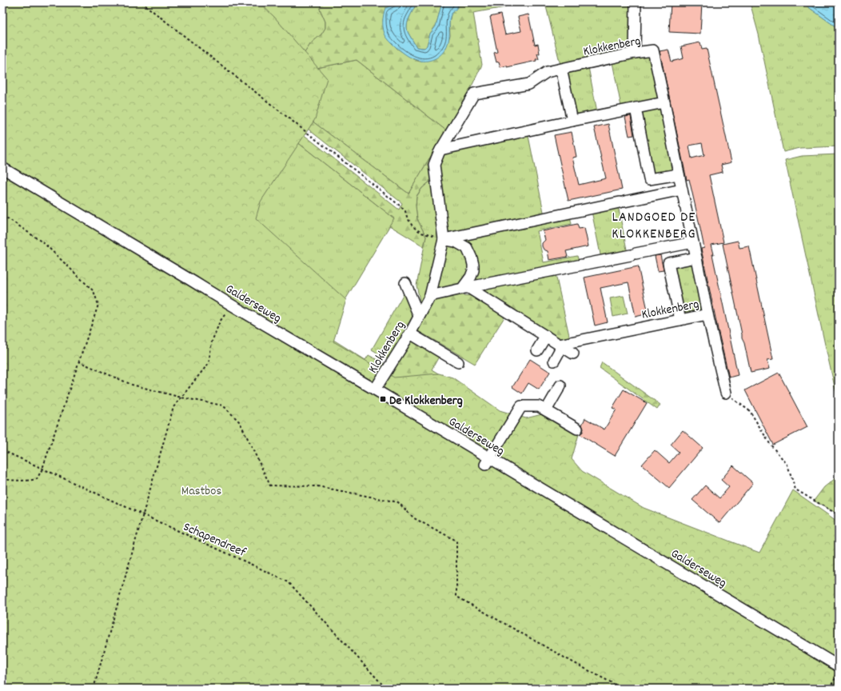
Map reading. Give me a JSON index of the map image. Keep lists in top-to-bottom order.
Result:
{
  "streets": {
    "street": ["Klokkenberg", "Galderseweg"],
    "path": ["Schapendreef"]
  },
  "crossings": [
    ["Klokkenberg", "Galderseweg"]
  ],
  "districts": ["LANDGOED DE KLOKKENBERG"],
  "parks": ["Mastbos"],
  "places": {
    "transit": ["De Klokkenberg"]
  }
}
